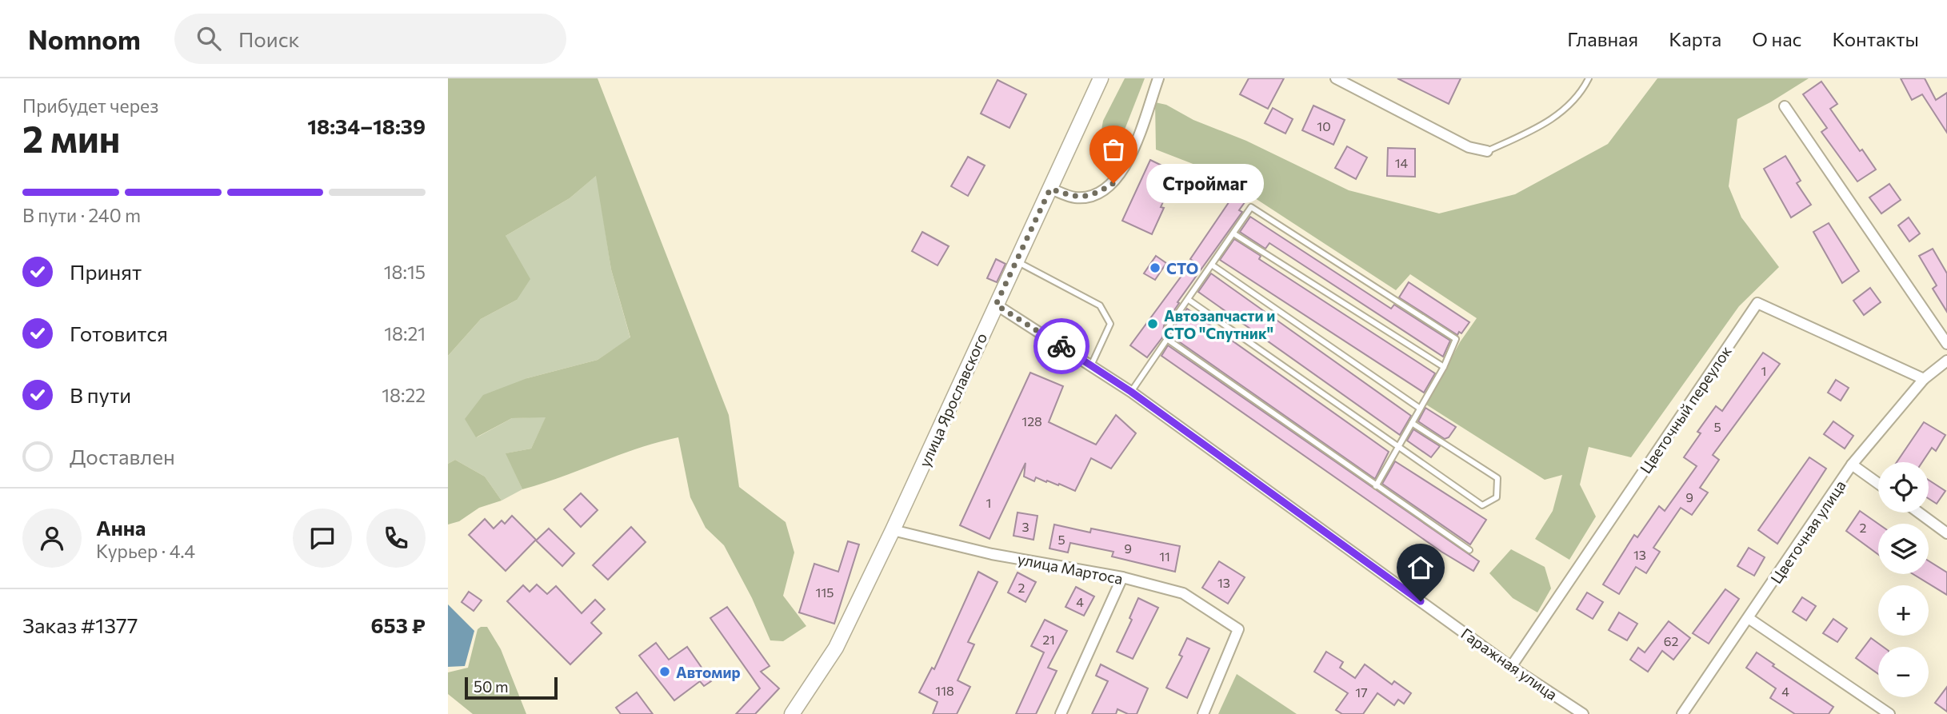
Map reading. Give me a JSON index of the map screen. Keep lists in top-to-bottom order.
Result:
{
  "streets": {
    "street": [
      "улица Ярославского",
      "Цветочный переулок",
      "Цветочная улица",
      "улица Мартоса",
      "Гаражная улица"
    ]
  },
  "crossings": [
    ["улица Ярославского", "улица Мартоса"],
    ["улица Ярославского", "Гаражная улица"],
    ["Цветочный переулок", "Цветочная улица"],
    ["Цветочный переулок", "Гаражная улица"]
  ],
  "places": [
    "Строймаг",
    "СТО",
    "Автозапчасти и СТО \"Спутник\"",
    "Автомир"
  ],
  "house_numbers": [
    "10",
    "14",
    "1",
    "128",
    "5",
    "9",
    "1",
    "3",
    "2",
    "5",
    "9",
    "13",
    "11",
    "13",
    "2",
    "115",
    "4",
    "21",
    "62",
    "118",
    "4",
    "17"
  ],
  "scale_bar": "50 m",
  "page": {
    "header": "Nomnom",
    "search": "Поиск",
    "nav": [
      "Главная",
      "Карта",
      "О нас",
      "Контакты"
    ],
    "heading": ["2 мин", "Прибудет через", "18:34–18:39"],
    "panel": [
      "Анна",
      "Курьер · 4.4",
      "Заказ #1377",
      "653 ₽"
    ],
    "bubble": "Строймаг",
    "bar": "В пути · 240 m",
    "list": [
      ["Принят", "18:15"],
      ["Готовится", "18:21"],
      ["В пути", "18:22"],
      "Доставлен"
    ],
    "map_buttons": ["+", "−"],
    "scale": "50 m"
  }
}
